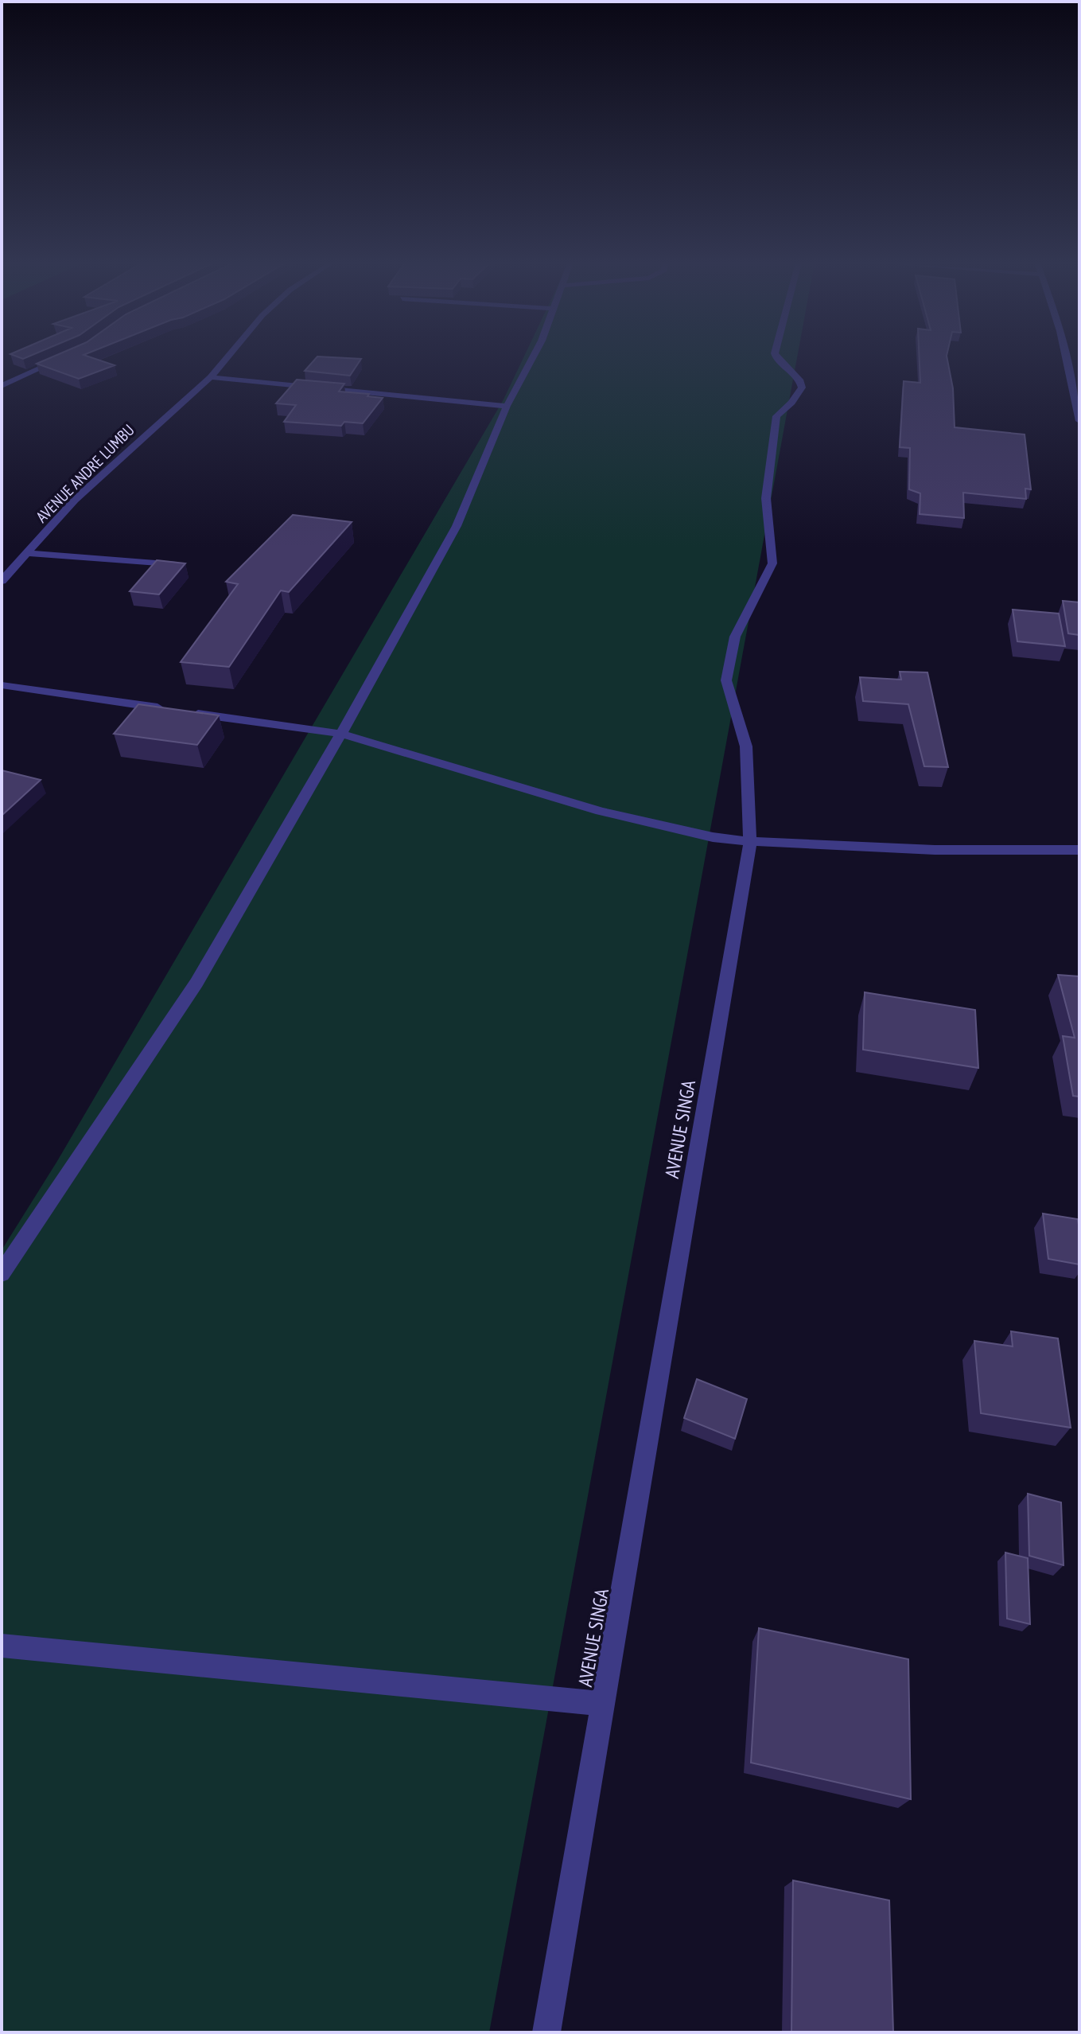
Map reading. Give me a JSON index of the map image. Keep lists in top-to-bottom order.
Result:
{
  "streets": {
    "street": ["AVENUE ANDRE LUMBU", "AVENUE SINGA"]
  }
}
